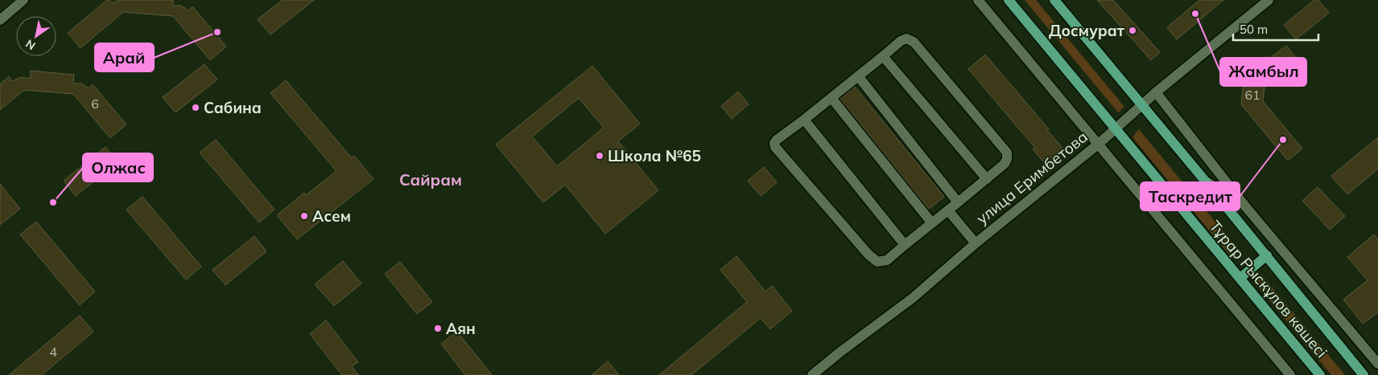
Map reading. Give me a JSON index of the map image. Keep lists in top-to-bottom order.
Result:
{
  "streets": {
    "main road": ["Тұрар Рыскұлов көшесі"],
    "street": ["улица Еримбетова"]
  },
  "crossings": [
    ["улица Еримбетова", "Тұрар Рыскұлов көшесі"]
  ],
  "districts": ["Сайрам"],
  "places": [
    "Жамбыл",
    "Досмурат",
    "Арай",
    "Сабина",
    "Таскредит",
    "Школа №65",
    "Олжас",
    "Асем",
    "Аян"
  ],
  "house_numbers": ["61", "6", "4"],
  "scale_bar": "50 m",
  "north": "bottom left"
}
